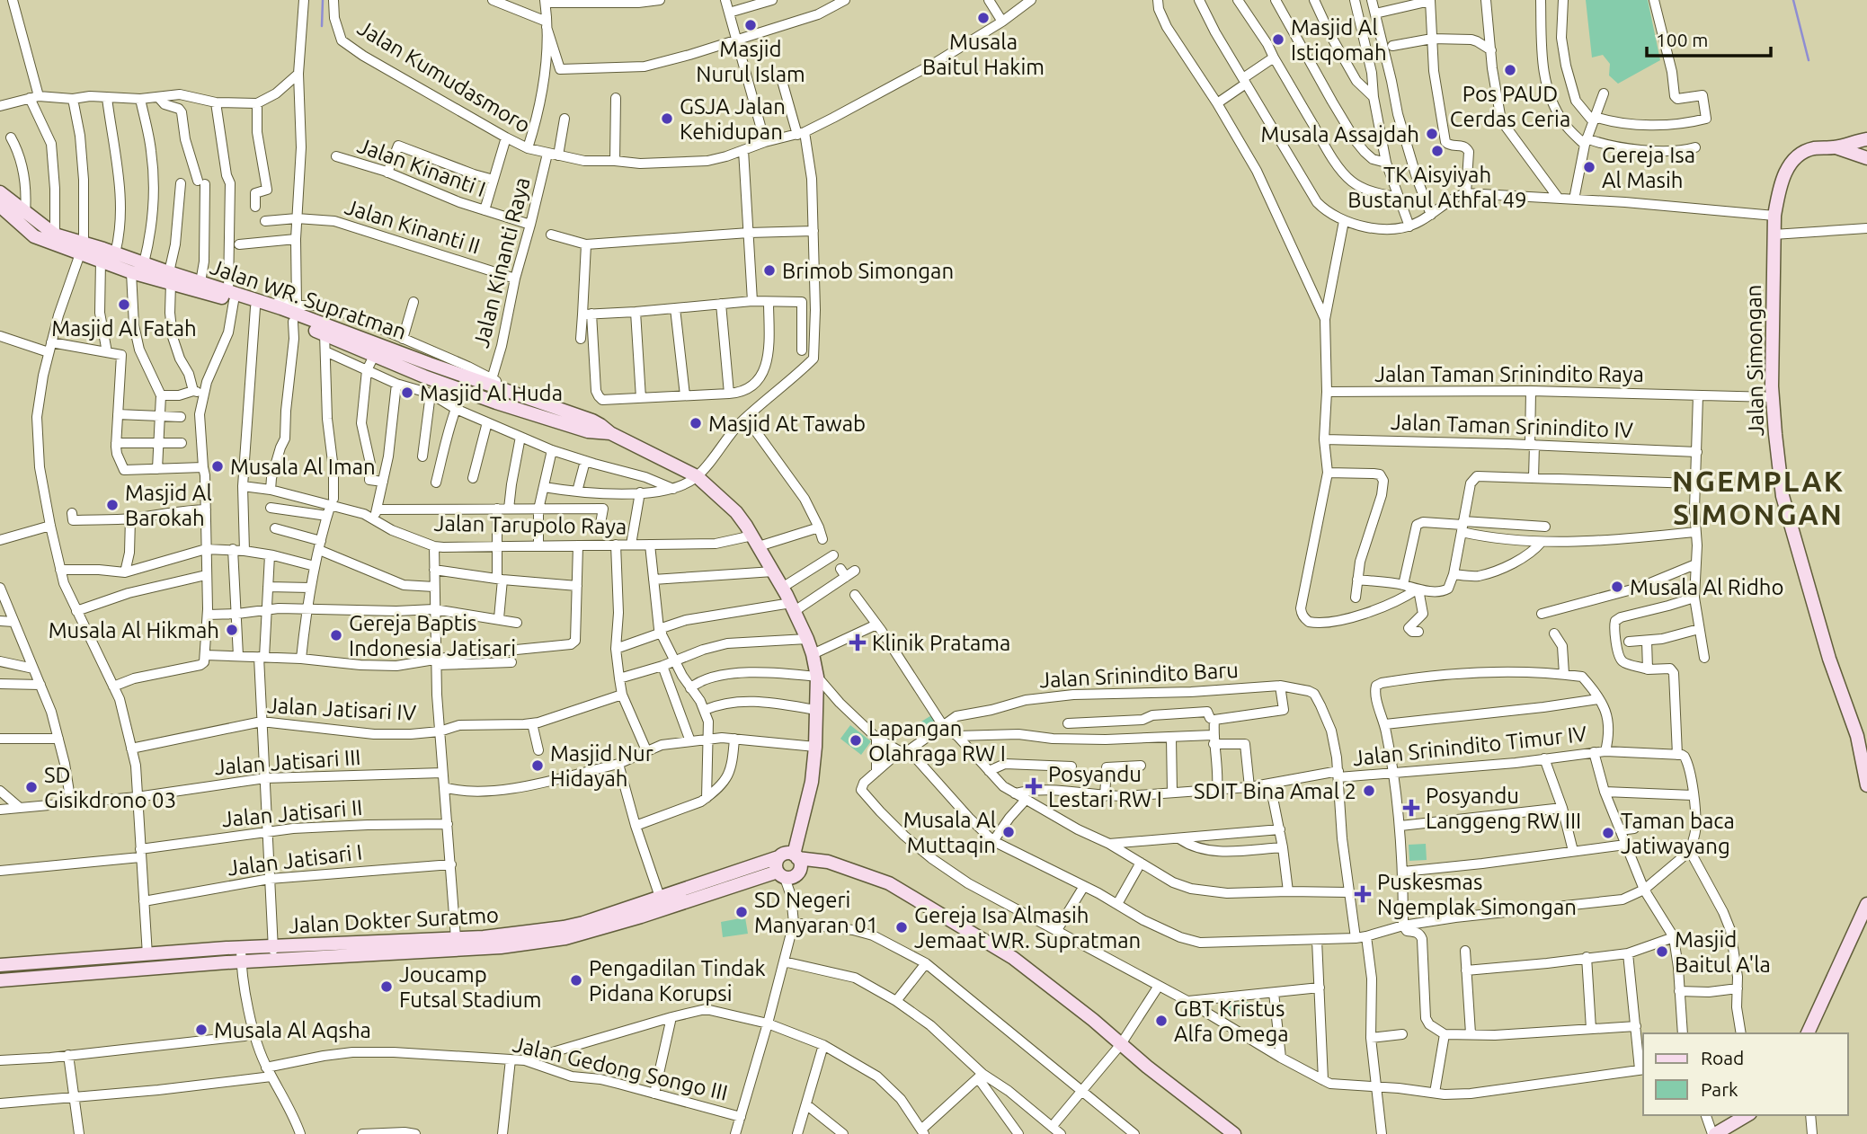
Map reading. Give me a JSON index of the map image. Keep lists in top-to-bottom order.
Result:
{
  "streets": {
    "main road": ["Jalan WR. Supratman", "Jalan Simongan", "Jalan Dokter Suratmo"],
    "street": [
      "Jalan Kumudasmoro",
      "Jalan Kinanti I",
      "Jalan Kinanti II",
      "Jalan Kinanti Raya",
      "Jalan Taman Srinindito Raya",
      "Jalan Taman Srinindito IV",
      "Jalan Tarupolo Raya",
      "Jalan Srinindito Baru",
      "Jalan Jatisari IV",
      "Jalan Srinindito Timur IV",
      "Jalan Jatisari III",
      "Jalan Jatisari II",
      "Jalan Jatisari I",
      "Jalan Gedong Songo III"
    ]
  },
  "crossings": [
    ["Jalan Kumudasmoro", "Jalan Kinanti Raya"],
    ["Jalan Kinanti I", "Jalan Kinanti Raya"],
    ["Jalan Kinanti II", "Jalan Kinanti Raya"],
    ["Jalan WR. Supratman", "Jalan Tarupolo Raya"],
    ["Jalan WR. Supratman", "Jalan Dokter Suratmo"],
    ["Jalan Simongan", "Jalan Taman Srinindito Raya"],
    ["Jalan Srinindito Baru", "Jalan Srinindito Timur IV"]
  ],
  "districts": ["NGEMPLAK SIMONGAN"],
  "places": {
    "other": [
      "Musala Baitul Hakim",
      "Masjid Nurul Islam",
      "Masjid Al Istiqomah",
      "Pos PAUD Cerdas Ceria",
      "GSJA Jalan Kehidupan",
      "Musala Assajdah",
      "TK Aisyiyah Bustanul Athfal 49",
      "Gereja Isa Al Masih",
      "Brimob Simongan",
      "Masjid Al Fatah",
      "Masjid Al Huda",
      "Masjid At Tawab",
      "Musala Al Iman",
      "Masjid Al Barokah",
      "Musala Al Ridho",
      "Musala Al Hikmah",
      "Gereja Baptis Indonesia Jatisari",
      "Lapangan Olahraga RW I",
      "Masjid Nur Hidayah",
      "SD Gisikdrono 03",
      "SDIT Bina Amal 2",
      "Musala Al Muttaqin",
      "Taman baca Jatiwayang",
      "SD Negeri Manyaran 01",
      "Gereja Isa Almasih Jemaat WR. Supratman",
      "Masjid Baitul A'la",
      "Pengadilan Tindak Pidana Korupsi",
      "Joucamp Futsal Stadium",
      "GBT Kristus Alfa Omega",
      "Musala Al Aqsha"
    ],
    "health": [
      "Klinik Pratama",
      "Posyandu Lestari RW I",
      "Posyandu Langgeng RW III",
      "Puskesmas Ngemplak Simongan"
    ]
  },
  "legend": ["Road", "Park"],
  "scale_bar": "100 m"
}
